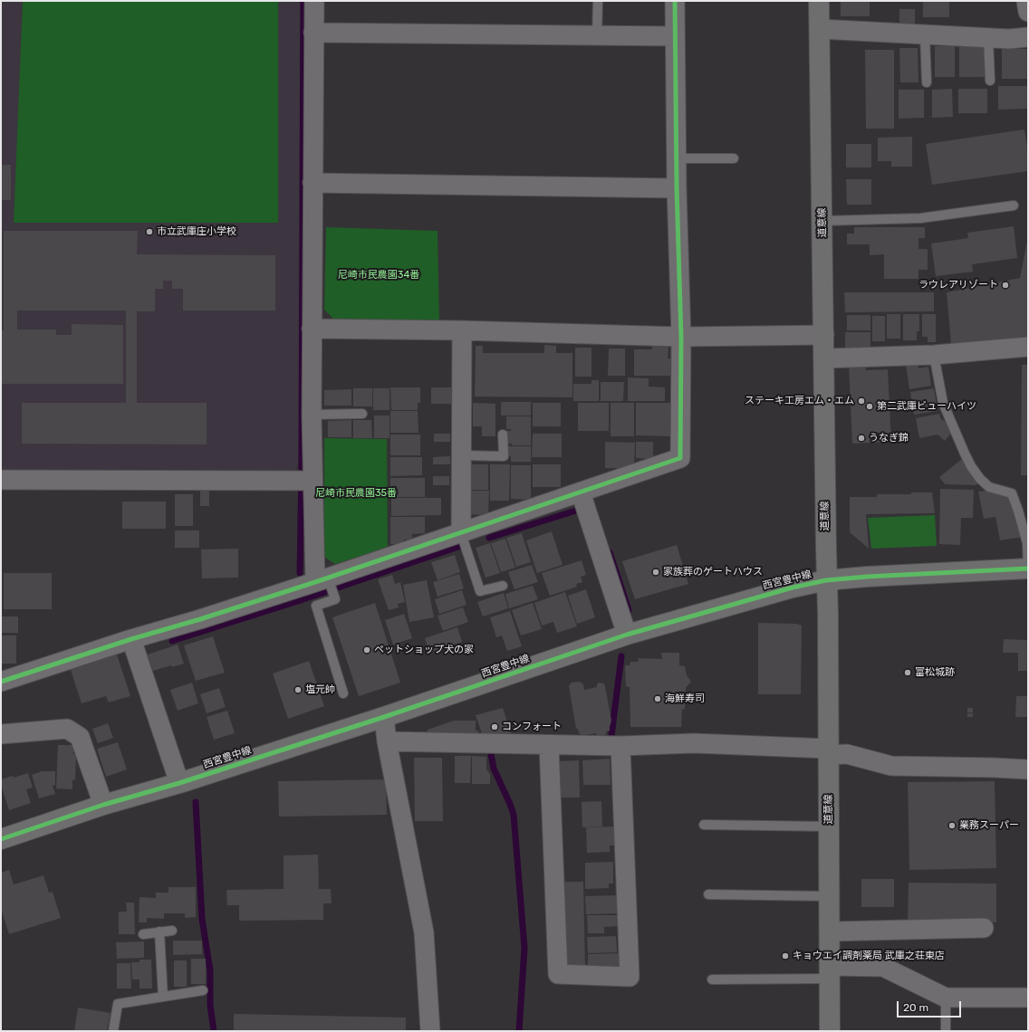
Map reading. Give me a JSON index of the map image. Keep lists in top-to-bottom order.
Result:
{
  "streets": {
    "main road": ["道意線", "西宮豊中線"]
  },
  "crossings": [
    ["道意線", "西宮豊中線"]
  ],
  "parks": ["尼崎市民農園34番", "尼崎市民農園35番"],
  "places": [
    "市立武庫庄小学校",
    "ラウレアリゾート",
    "ステーキ工房エム・エム",
    "第二武庫ビューハイツ",
    "うなぎ錦",
    "家族葬のゲートハウス",
    "ペットショップ犬の家",
    "富松城跡",
    "塩元帥",
    "海鮮寿司",
    "コンフォート",
    "業務スーパー",
    "キョウエイ調剤薬局 武庫之荘東店"
  ],
  "scale_bar": "20 m"
}
